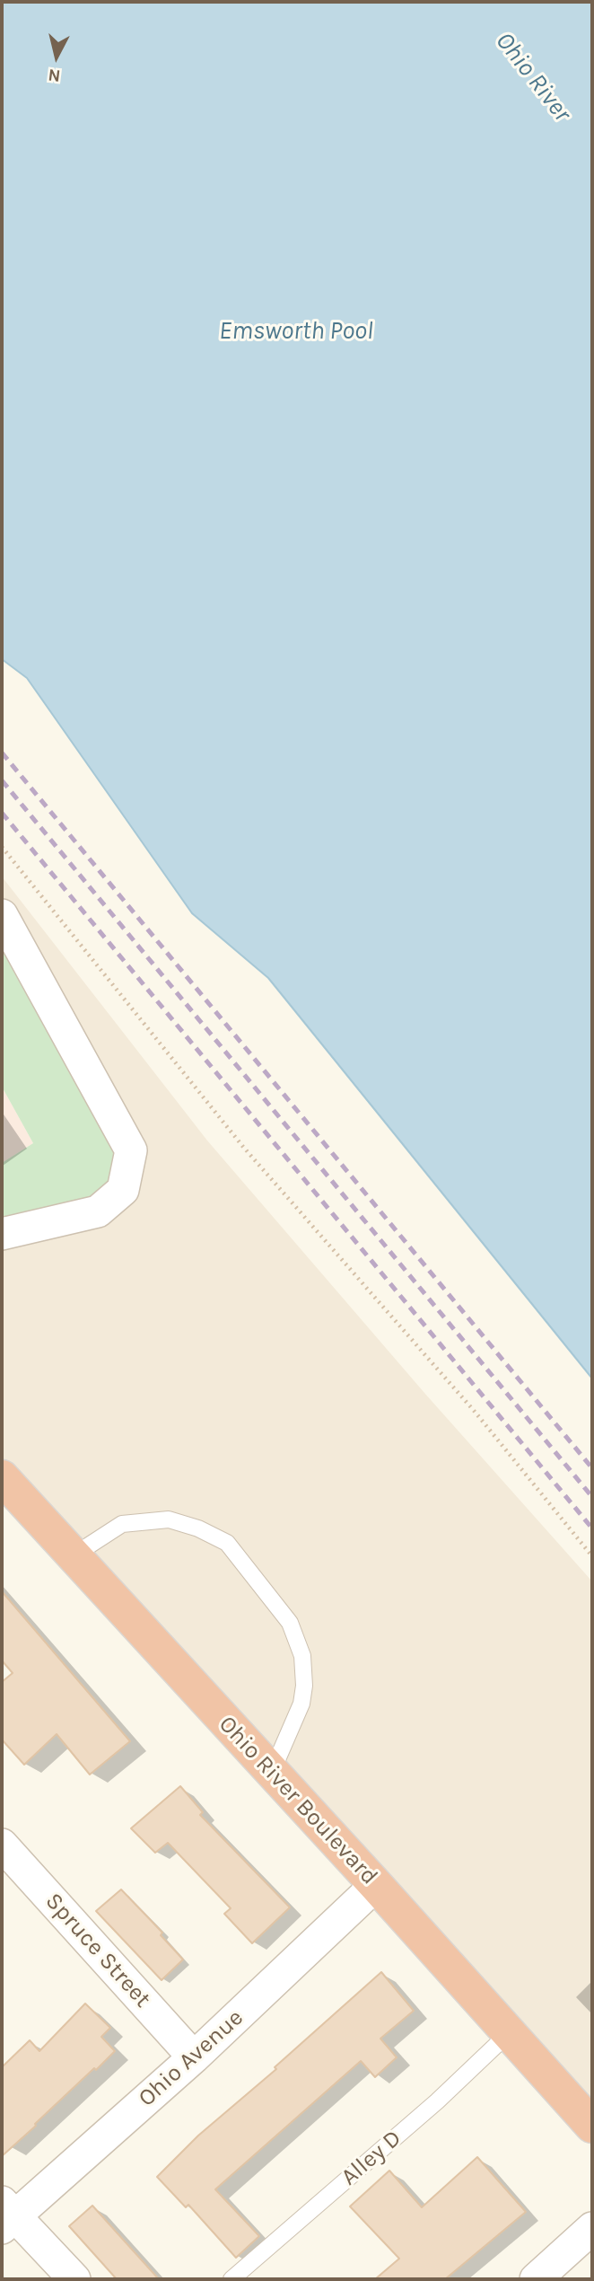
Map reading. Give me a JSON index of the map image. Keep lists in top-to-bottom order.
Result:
{
  "streets": {
    "highway": ["Ohio River Boulevard"],
    "street": ["Spruce Street", "Ohio Avenue"],
    "lane": ["Alley D"]
  },
  "crossings": [
    ["Ohio River Boulevard", "Ohio Avenue"],
    ["Ohio River Boulevard", "Alley D"],
    ["Spruce Street", "Ohio Avenue"]
  ],
  "water": ["Ohio River", "Emsworth Pool"],
  "north": "bottom"
}
